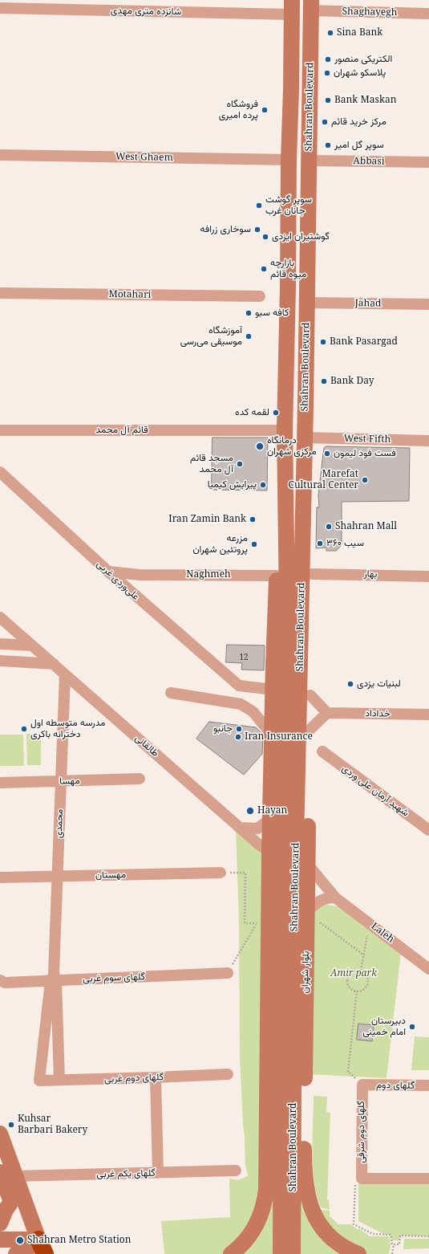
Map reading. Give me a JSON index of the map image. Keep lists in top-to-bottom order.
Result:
{
  "streets": {
    "main road": ["Shahran Boulevard", "بلوار شهران"],
    "street": [
      "شانزده متری مهدی",
      "Shaghayegh",
      "West Ghaem",
      "Abbasi",
      "Motahari",
      "Jahad",
      "قائم آل محمد",
      "West Fifth",
      "بهار",
      "Naghmeh",
      "علی‌وردی غربی",
      "خداداد",
      "طالقانی",
      "مهسا",
      "شهید آرمان علی وردی",
      "محمدی",
      "مهستان",
      "Laleh",
      "گلهای سوم غربی",
      "گلهای دوم غربی",
      "گلهای دوم",
      "گلهای دوم شرقی",
      "گلهای یکم غربی"
    ]
  },
  "crossings": [
    ["شانزده متری مهدی", "Shahran Boulevard"],
    ["Shaghayegh", "Shahran Boulevard"],
    ["Shahran Boulevard", "West Ghaem"],
    ["Shahran Boulevard", "Abbasi"],
    ["Shahran Boulevard", "Jahad"],
    ["Shahran Boulevard", "قائم آل محمد"],
    ["Shahran Boulevard", "West Fifth"],
    ["Shahran Boulevard", "Naghmeh"],
    ["Shahran Boulevard", "طالقانی"],
    ["Shahran Boulevard", "بلوار شهران"],
    ["بهار", "بلوار شهران"],
    ["Naghmeh", "علی‌وردی غربی"],
    ["طالقانی", "محمدی"],
    ["مهسا", "محمدی"],
    ["محمدی", "مهستان"],
    ["محمدی", "گلهای سوم غربی"],
    ["محمدی", "گلهای دوم غربی"],
    ["Laleh", "بلوار شهران"],
    ["گلهای سوم غربی", "گلهای دوم غربی"],
    ["گلهای دوم", "گلهای دوم شرقی"]
  ],
  "parks": ["Amir park"],
  "places": [
    "Sina Bank",
    "الکتریکی منصور",
    "پلاسکو شهران",
    "Bank Maskan",
    "فروشگاه پرده امیری",
    "مرکز خرید قائم",
    "سوپر گل امیر",
    "سوپر گوشت جانان غرب",
    "سوخاری زرافه",
    "گوشتیران ایزدی",
    "بازارچه میوه قائم",
    "کافه سبو",
    "آموزشگاه موسیقی می‌رسی",
    "Bank Pasargad",
    "Bank Day",
    "لقمه کده",
    "درمانگاه مرکزی شهران",
    "فست فود لیمون",
    "مسجد قائم آل محمد",
    "Marefat Cultural Center",
    "پیرایش کیمیا",
    "Iran Zamin Bank",
    "Shahran Mall",
    "سیب ۳۶۰",
    "مزرعه پروتئین شهران",
    "لبنیات یزدی",
    "مدرسه متوسطه اول دخترانه باکری",
    "جانبو",
    "Iran Insurance",
    "Hayan",
    "دبیرستان امام خمینی",
    "Kuhsar Barbari Bakery",
    "Shahran Metro Station"
  ],
  "house_numbers": ["12"]
}
